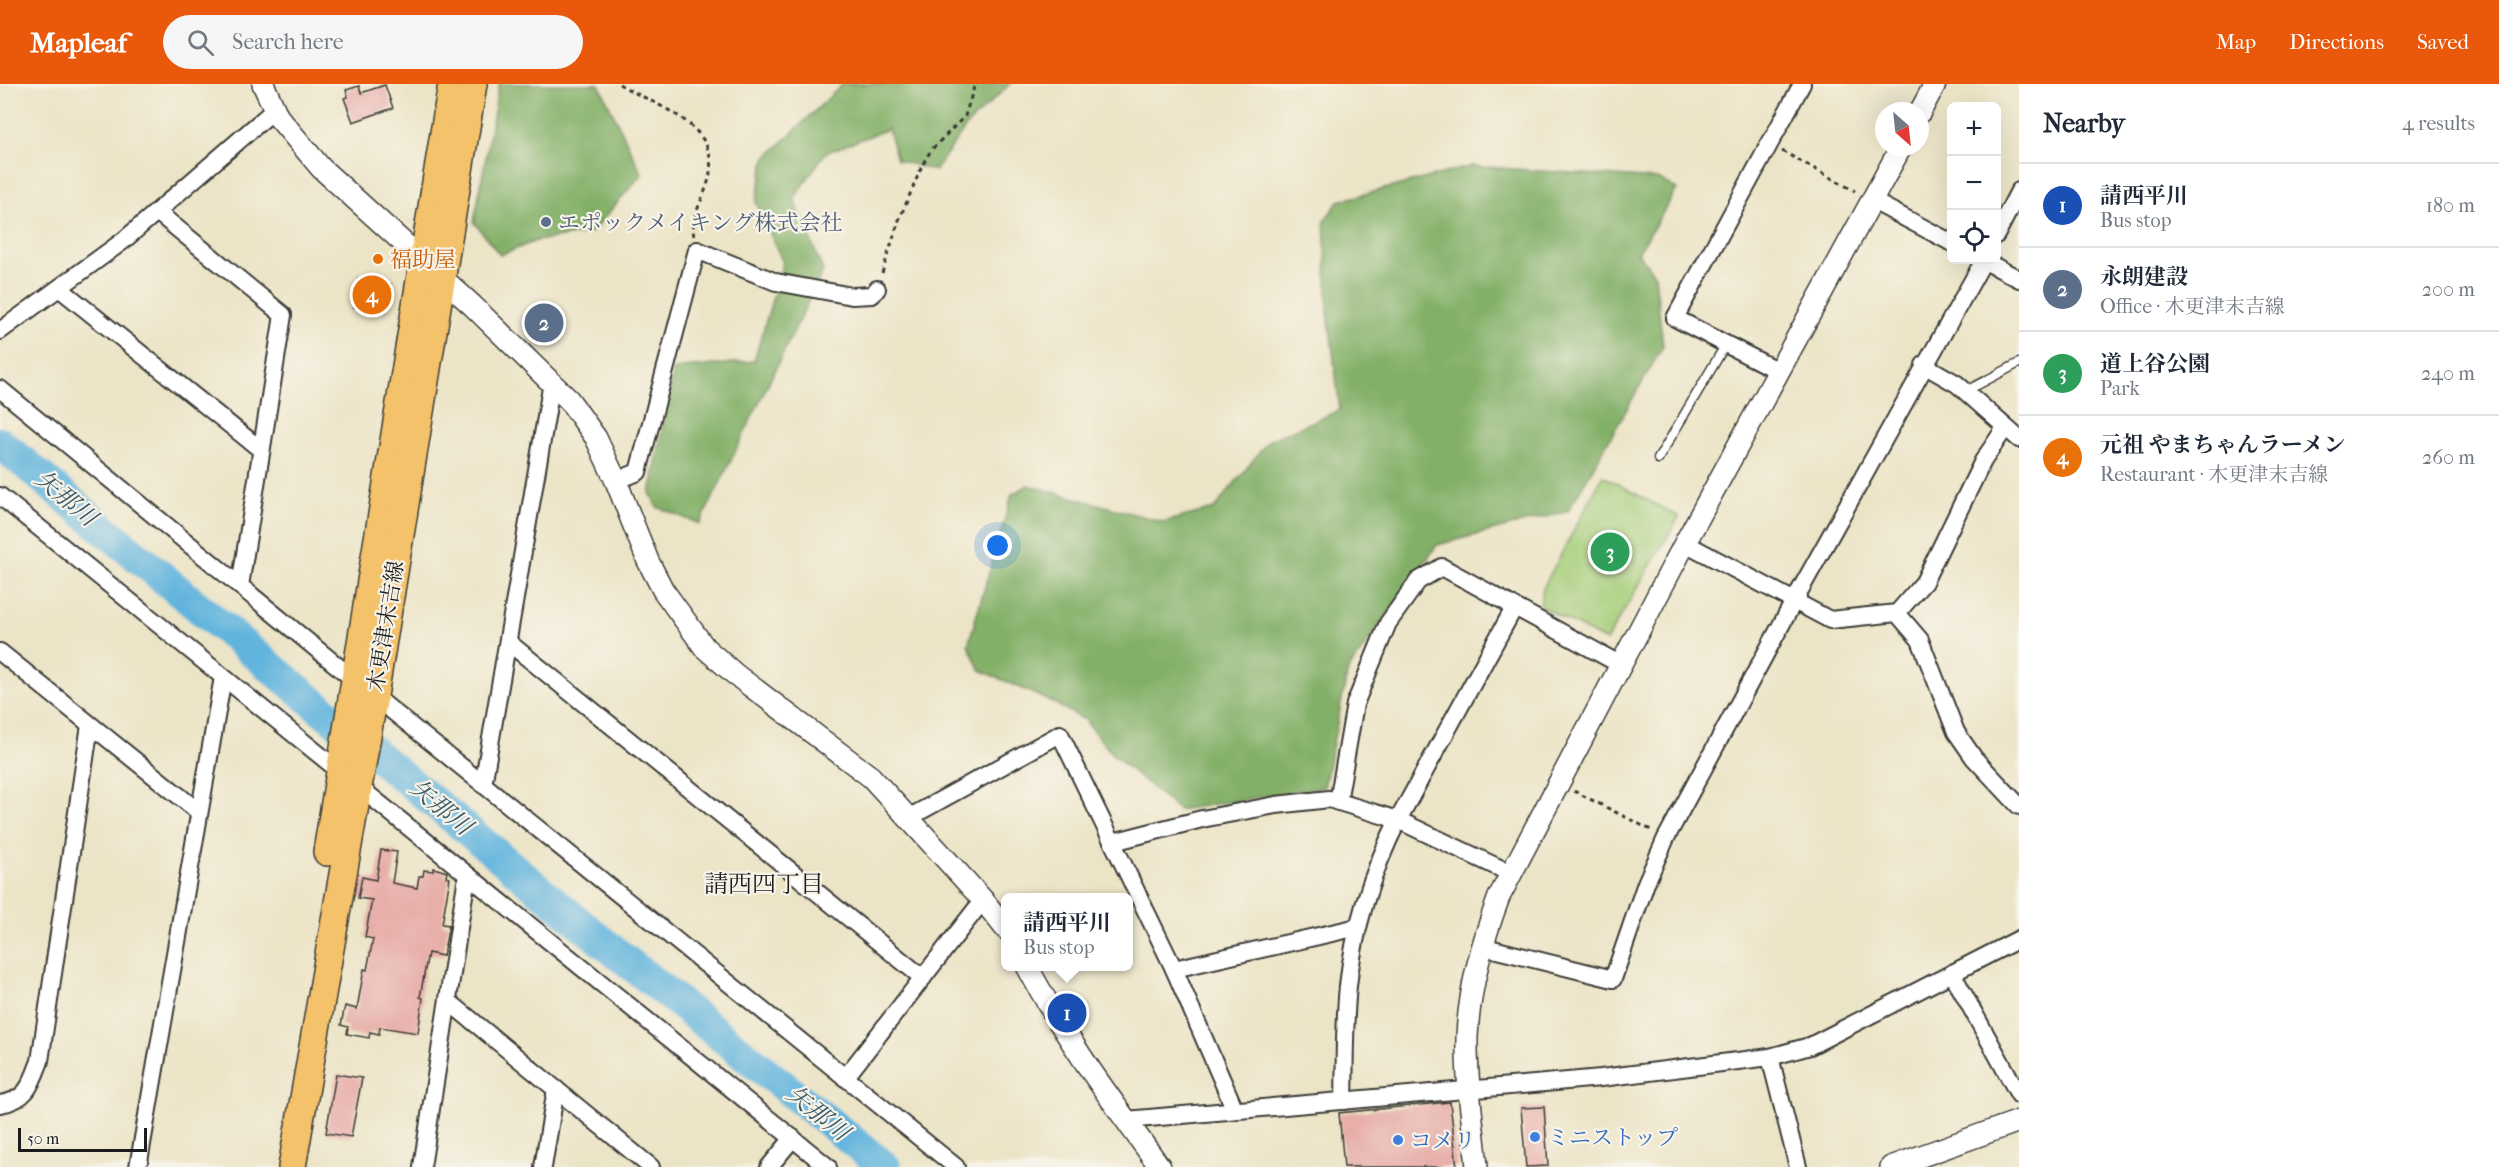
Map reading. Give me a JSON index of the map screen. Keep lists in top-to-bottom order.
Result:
{
  "streets": {
    "main road": ["木更津末吉線"]
  },
  "districts": ["請西四丁目"],
  "water": ["矢那川"],
  "places": [
    "エポックメイキング株式会社",
    "福助屋",
    "ミニストップ",
    "コメリ"
  ],
  "scale_bar": "50 m",
  "north": "bottom right",
  "page": {
    "header": "Mapleaf",
    "search": "Search here",
    "nav": ["Map", "Directions", "Saved"],
    "heading": ["Nearby", "4 results"],
    "map_buttons": ["+", "−"],
    "list": [
      {
        "mark": "1",
        "name": "請西平川",
        "note": "Bus stop",
        "value": "180 m"
      },
      {
        "mark": "2",
        "name": "永朗建設",
        "note": "Office · 木更津末吉線",
        "value": "200 m"
      },
      {
        "mark": "3",
        "name": "道上谷公園",
        "note": "Park",
        "value": "240 m"
      },
      {
        "mark": "4",
        "name": "元祖 やまちゃんラーメン",
        "note": "Restaurant · 木更津末吉線",
        "value": "260 m"
      }
    ],
    "pins": [
      "4",
      "2",
      "3",
      "1"
    ],
    "popup": ["請西平川", "Bus stop"],
    "scale": "50 m"
  }
}
